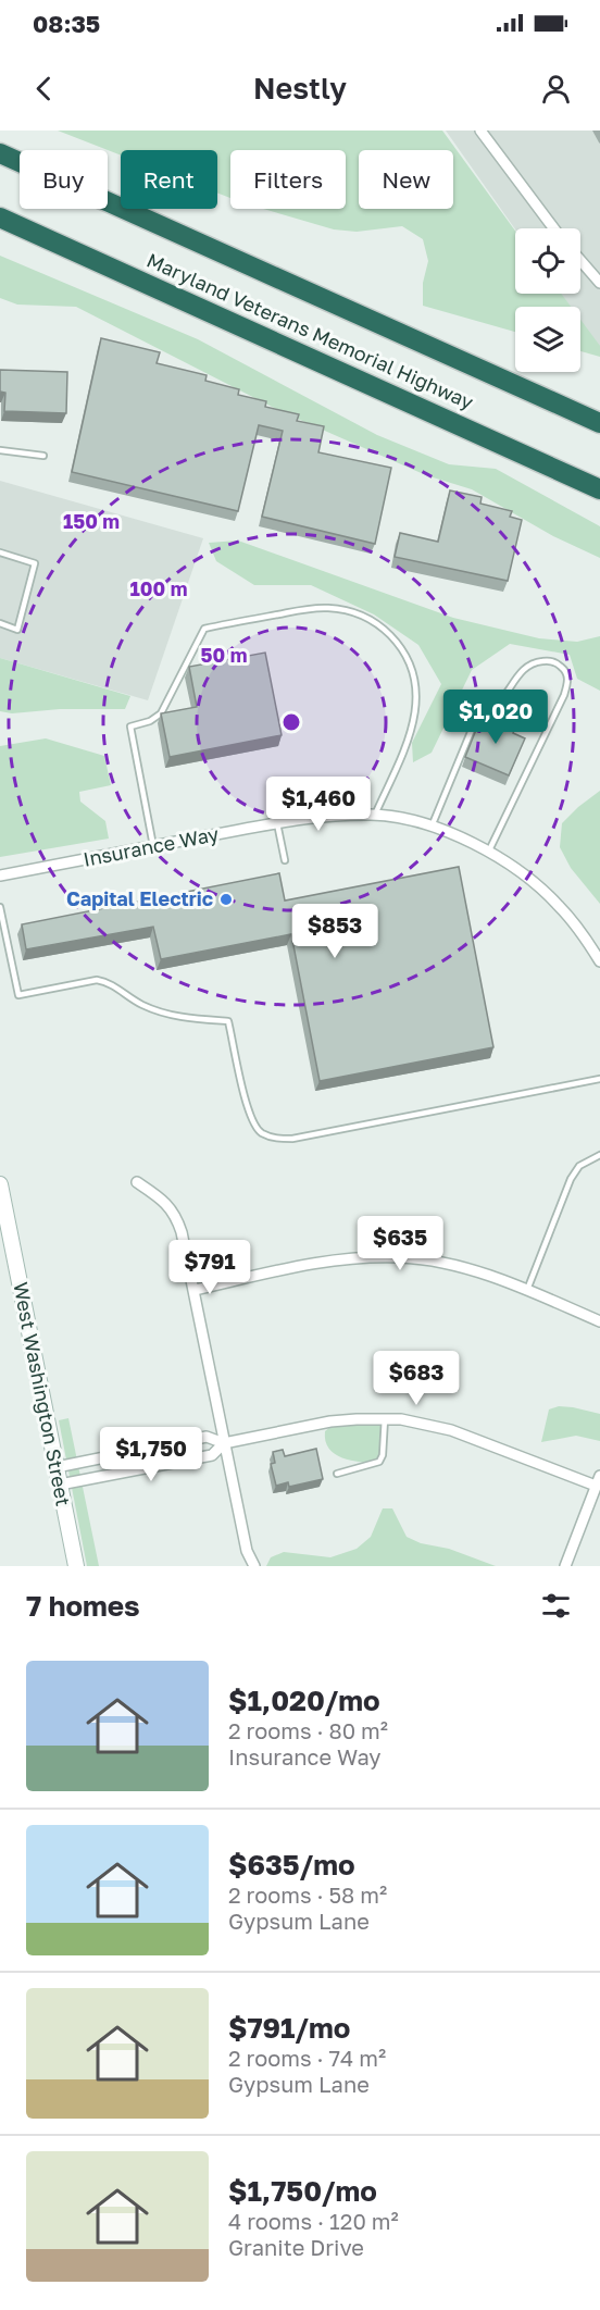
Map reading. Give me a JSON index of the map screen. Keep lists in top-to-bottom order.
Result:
{
  "streets": {
    "highway": ["Maryland Veterans Memorial Highway"],
    "main road": ["West Washington Street"],
    "street": ["Insurance Way"]
  },
  "places": ["Capital Electric"],
  "page": {
    "status": "08:35",
    "header": "Nestly",
    "chip": [
      "Buy",
      "Rent",
      "Filters",
      "New"
    ],
    "price": [
      "$1,020",
      "$1,460",
      "$853",
      "$635",
      "$791",
      "$683",
      "$1,750"
    ],
    "heading": "7 homes",
    "list": [
      {
        "name": "$1,020/mo",
        "note": "2 rooms · 80 m² · Insurance Way"
      },
      {
        "name": "$635/mo",
        "note": "2 rooms · 58 m² · Gypsum Lane"
      },
      {
        "name": "$791/mo",
        "note": "2 rooms · 74 m² · Gypsum Lane"
      },
      {
        "name": "$1,750/mo",
        "note": "4 rooms · 120 m² · Granite Drive"
      }
    ]
  },
  "rings": ["150 m", "100 m", "50 m"]
}
